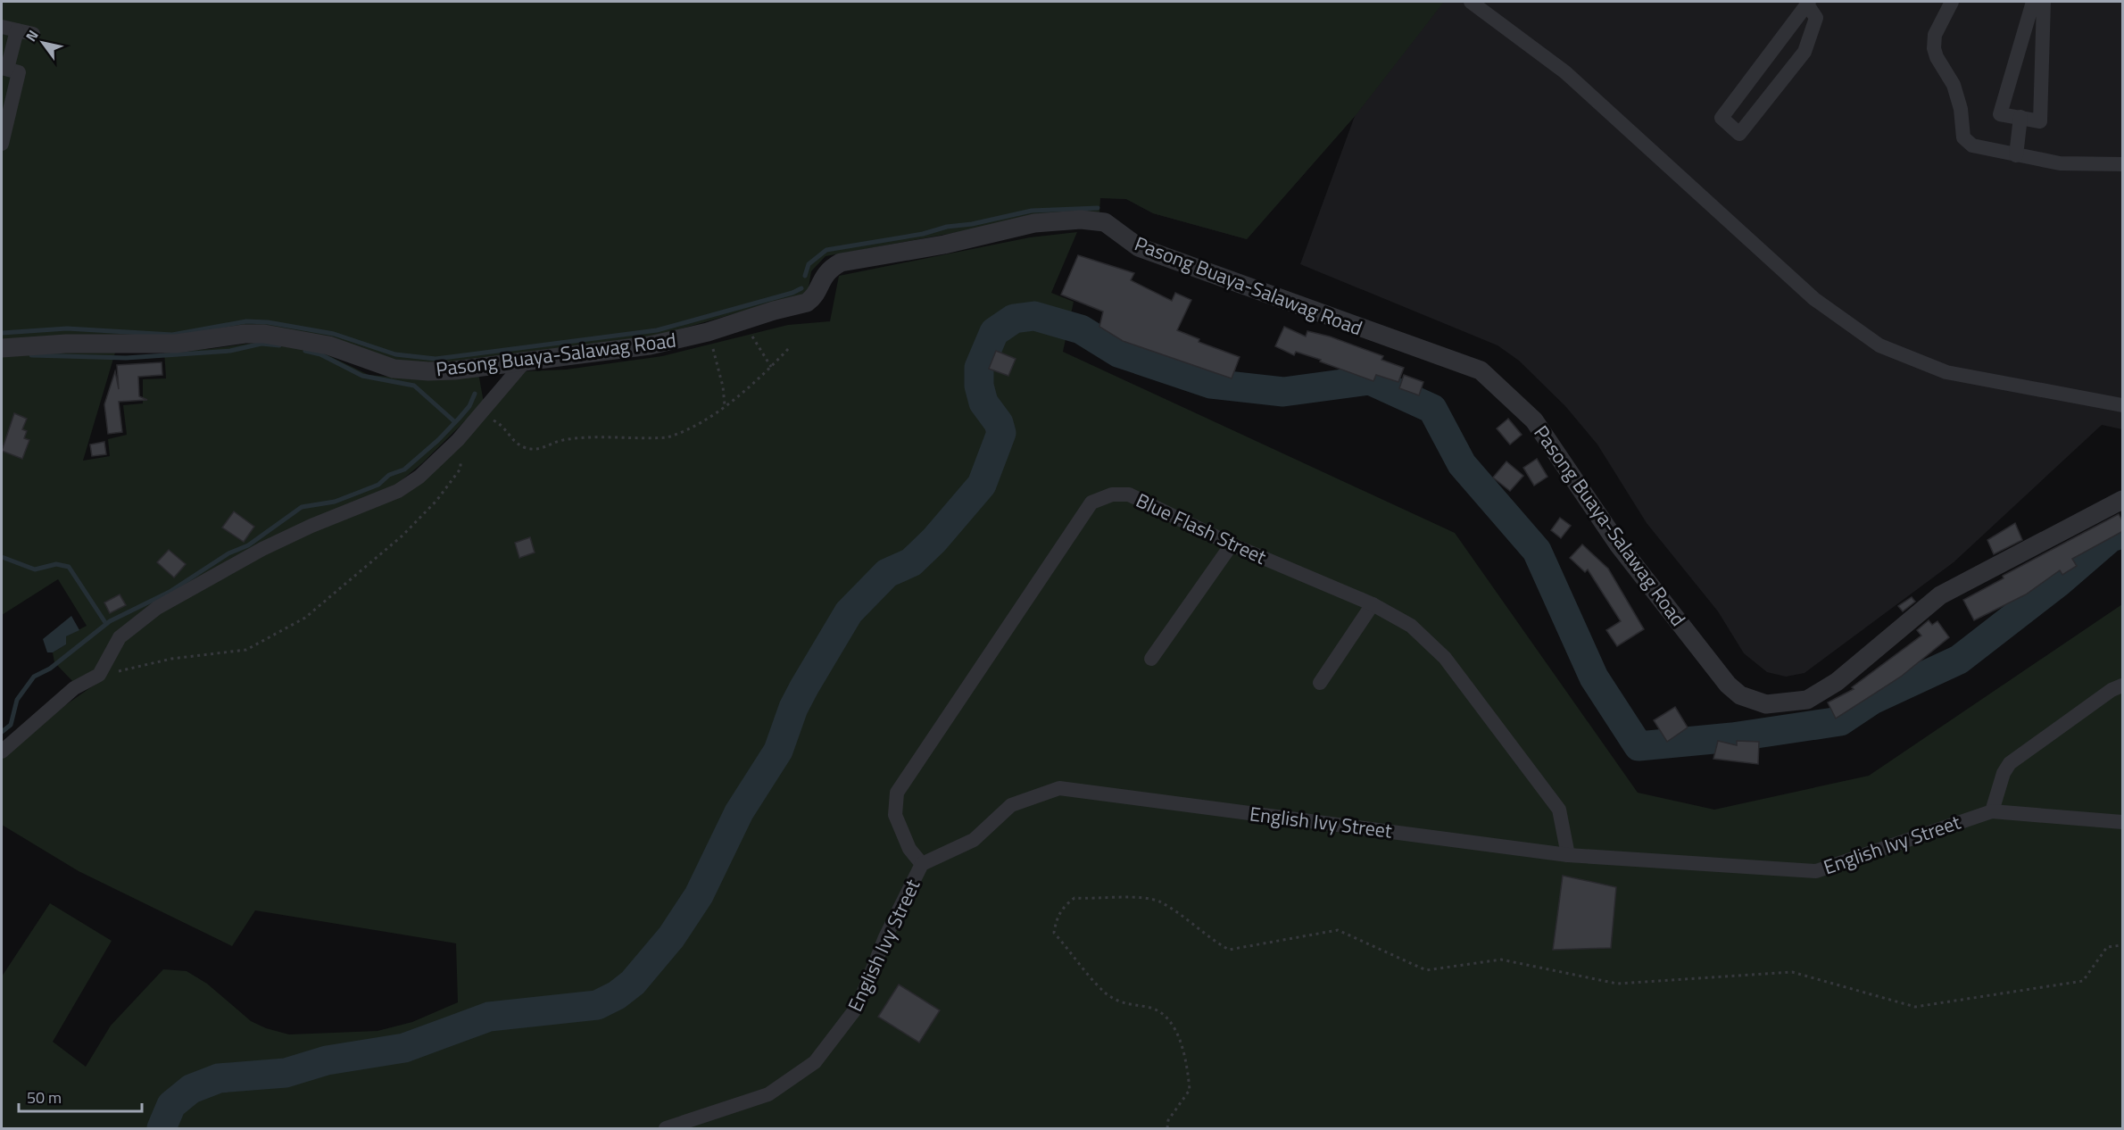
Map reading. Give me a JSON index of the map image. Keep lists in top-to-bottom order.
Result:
{
  "streets": {
    "street": ["Pasong Buaya-Salawag Road", "Blue Flash Street", "English Ivy Street"]
  },
  "crossings": [
    ["Blue Flash Street", "English Ivy Street"]
  ],
  "scale_bar": "50 m",
  "north": "top left"
}
